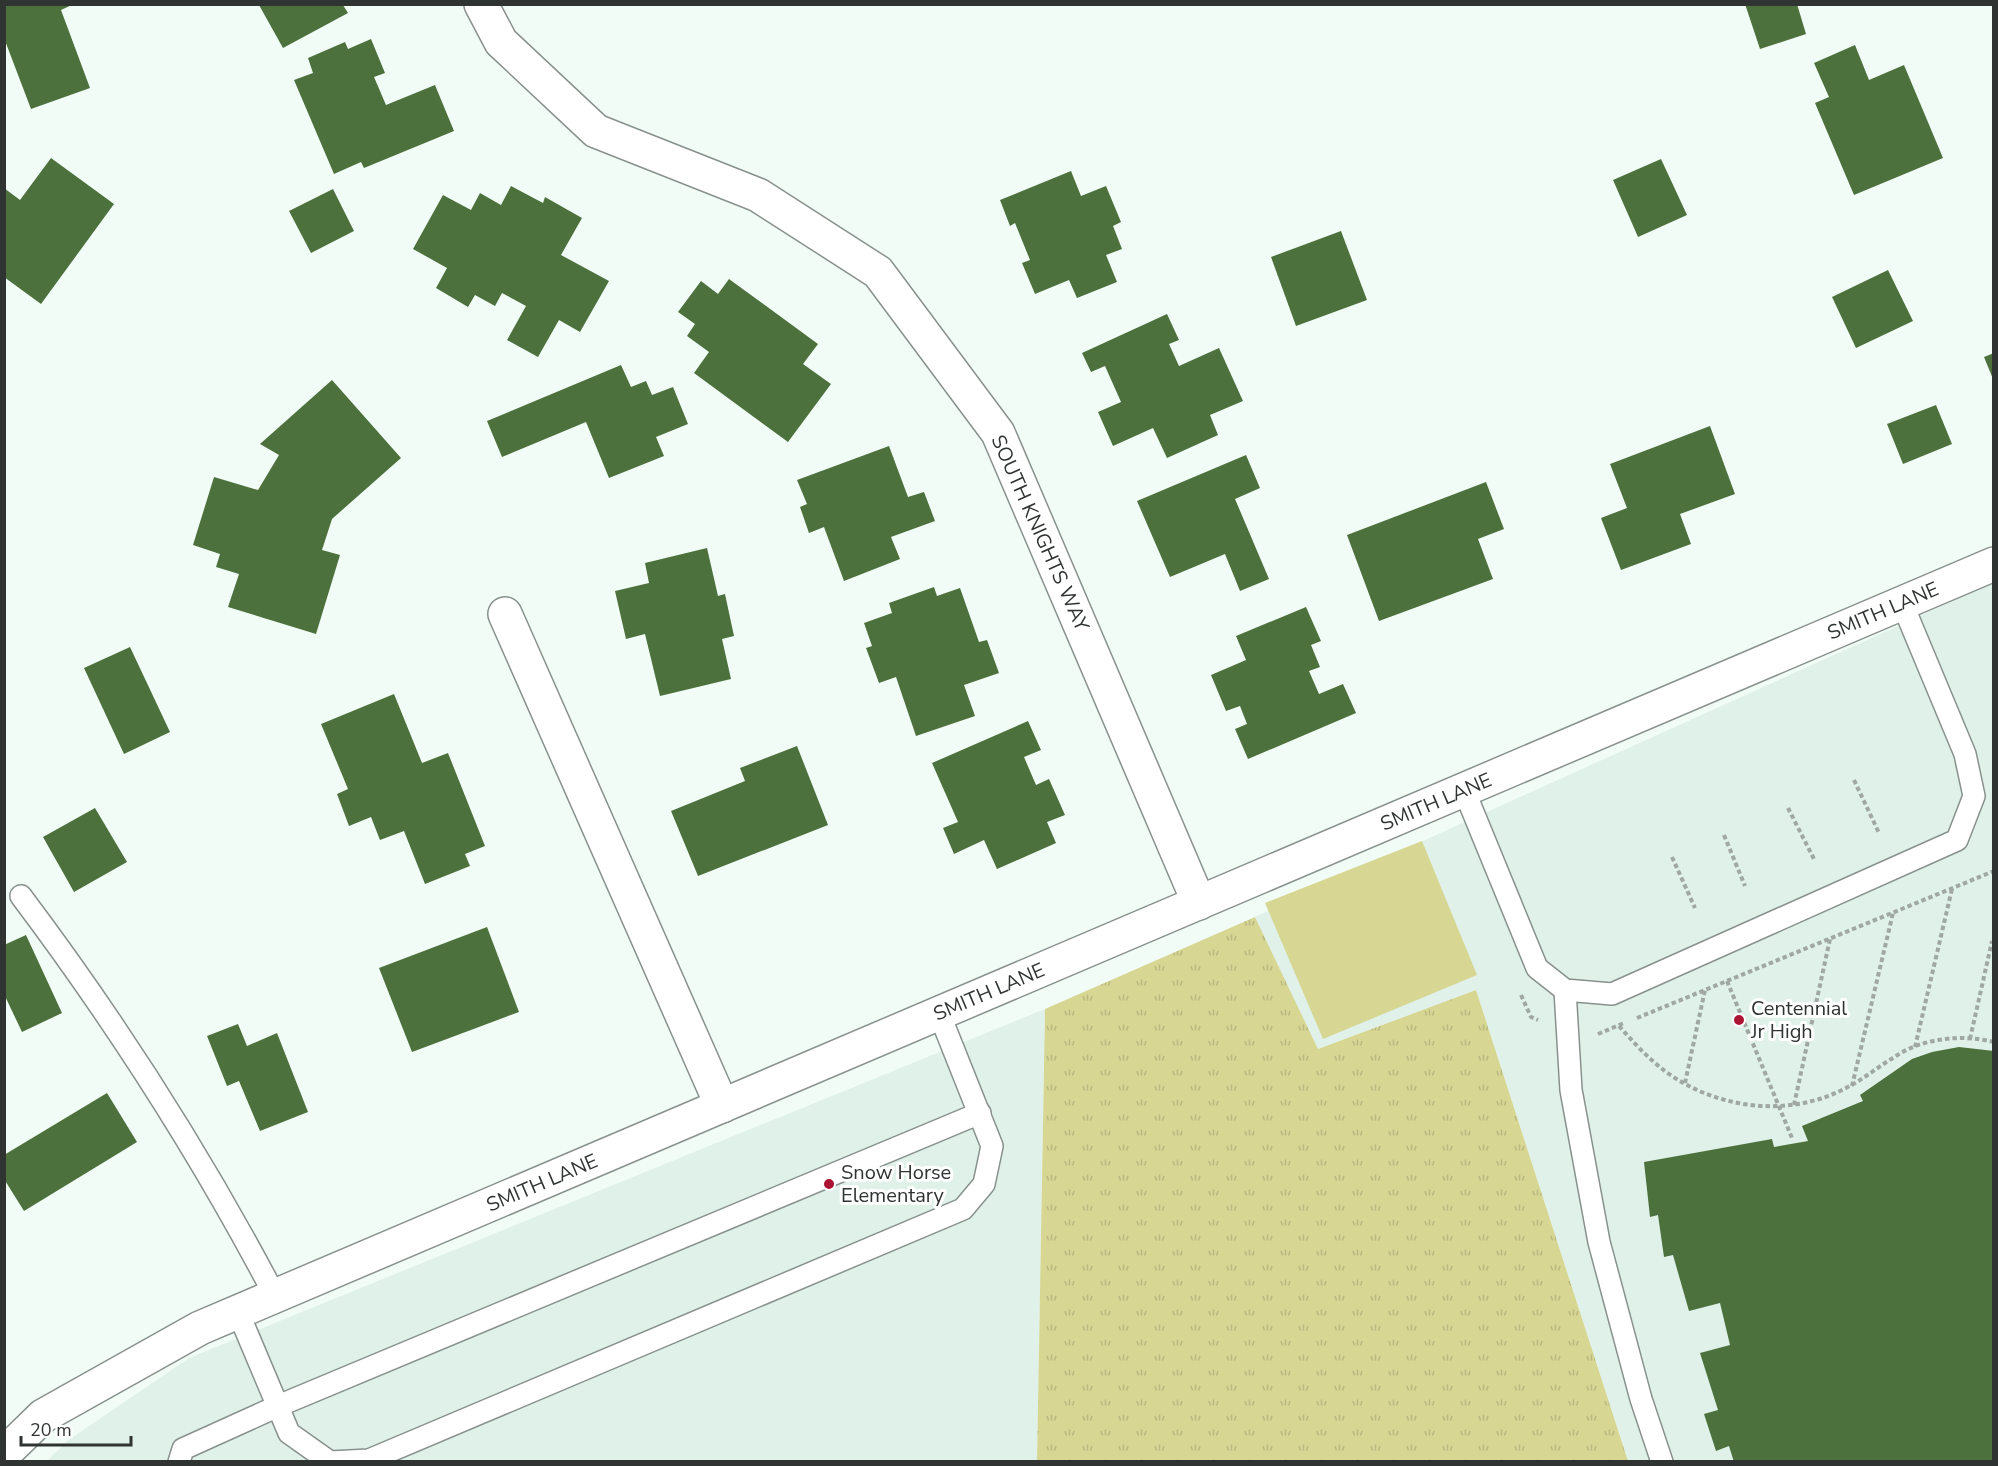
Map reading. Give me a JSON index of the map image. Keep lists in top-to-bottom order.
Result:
{
  "streets": {
    "street": ["SOUTH KNIGHTS WAY", "SMITH LANE"]
  },
  "crossings": [
    ["SOUTH KNIGHTS WAY", "SMITH LANE"]
  ],
  "places": ["Centennial Jr High", "Snow Horse Elementary"],
  "scale_bar": "20 m"
}
